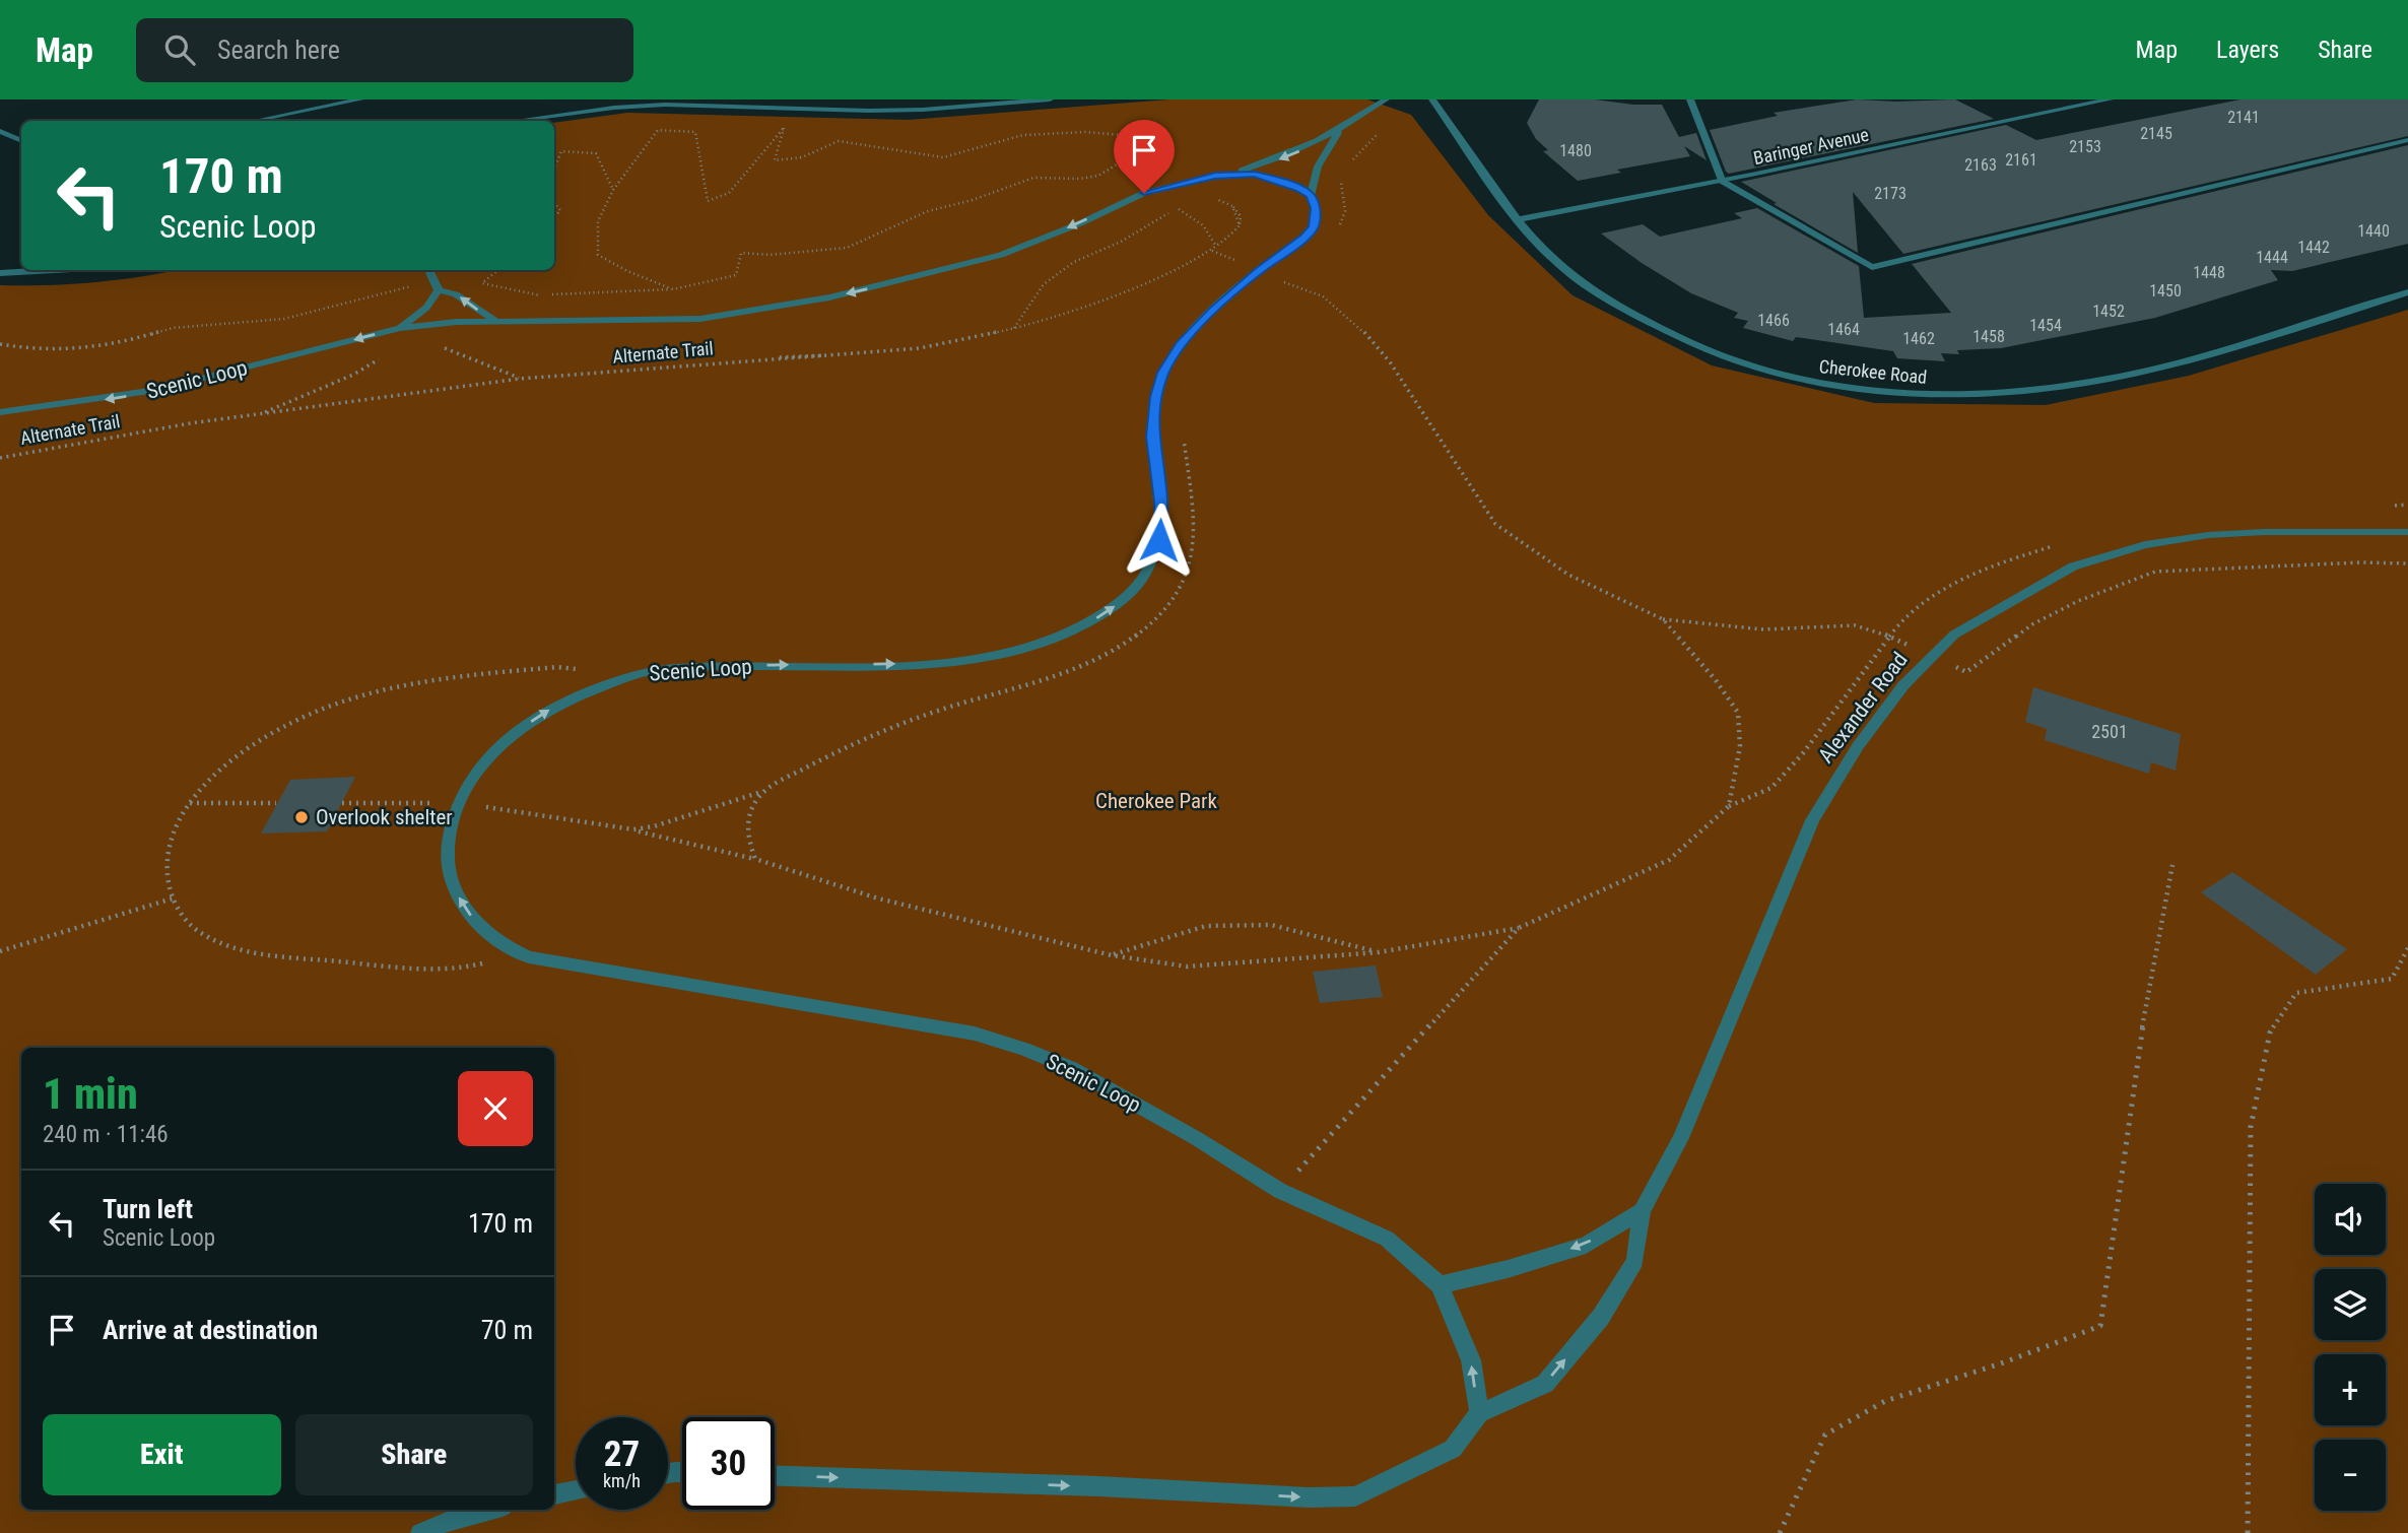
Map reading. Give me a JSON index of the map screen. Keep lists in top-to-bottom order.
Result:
{
  "streets": {
    "street": [
      "Baringer Avenue",
      "Cherokee Road",
      "Scenic Loop",
      "Alexander Road"
    ],
    "path": ["Alternate Trail"]
  },
  "crossings": [
    ["Baringer Avenue", "Cherokee Road"],
    ["Alternate Trail", "Scenic Loop"],
    ["Scenic Loop", "Alexander Road"]
  ],
  "parks": ["Cherokee Park"],
  "places": ["Overlook shelter"],
  "house_numbers": [
    "2141",
    "2145",
    "2153",
    "1480",
    "2161",
    "2163",
    "2173",
    "1440",
    "1442",
    "1444",
    "1448",
    "1450",
    "1452",
    "1466",
    "1454",
    "1464",
    "1458",
    "1462",
    "2501"
  ],
  "page": {
    "header": "Map",
    "search": "Search here",
    "nav": ["Map", "Layers", "Share"],
    "turn": ["170 m", "Scenic Loop"],
    "heading": ["1 min", "240 m · 11:46"],
    "list": [
      {
        "name": "Turn left",
        "note": "Scenic Loop",
        "value": "170 m"
      },
      {
        "name": "Arrive at destination",
        "value": "70 m"
      }
    ],
    "map_buttons": ["+", "−"],
    "buttons": ["Exit", "Share"],
    "speed": "27 km/h",
    "limit": "30"
  }
}
